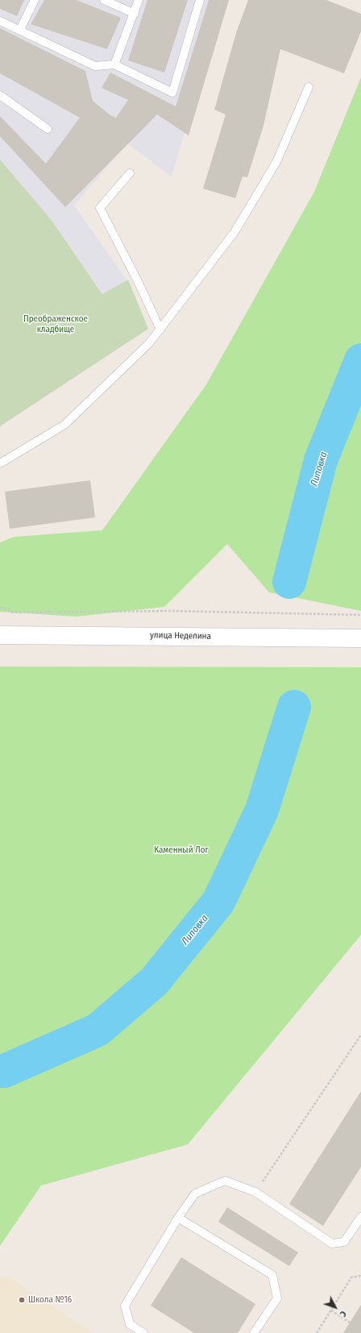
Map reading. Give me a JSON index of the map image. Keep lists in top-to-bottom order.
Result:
{
  "streets": {
    "street": ["улица Неделина"]
  },
  "water": ["Липовка"],
  "parks": ["Преображенское кладбище", "Каменный Лог"],
  "places": ["Школа №16"],
  "north": "bottom right"
}
